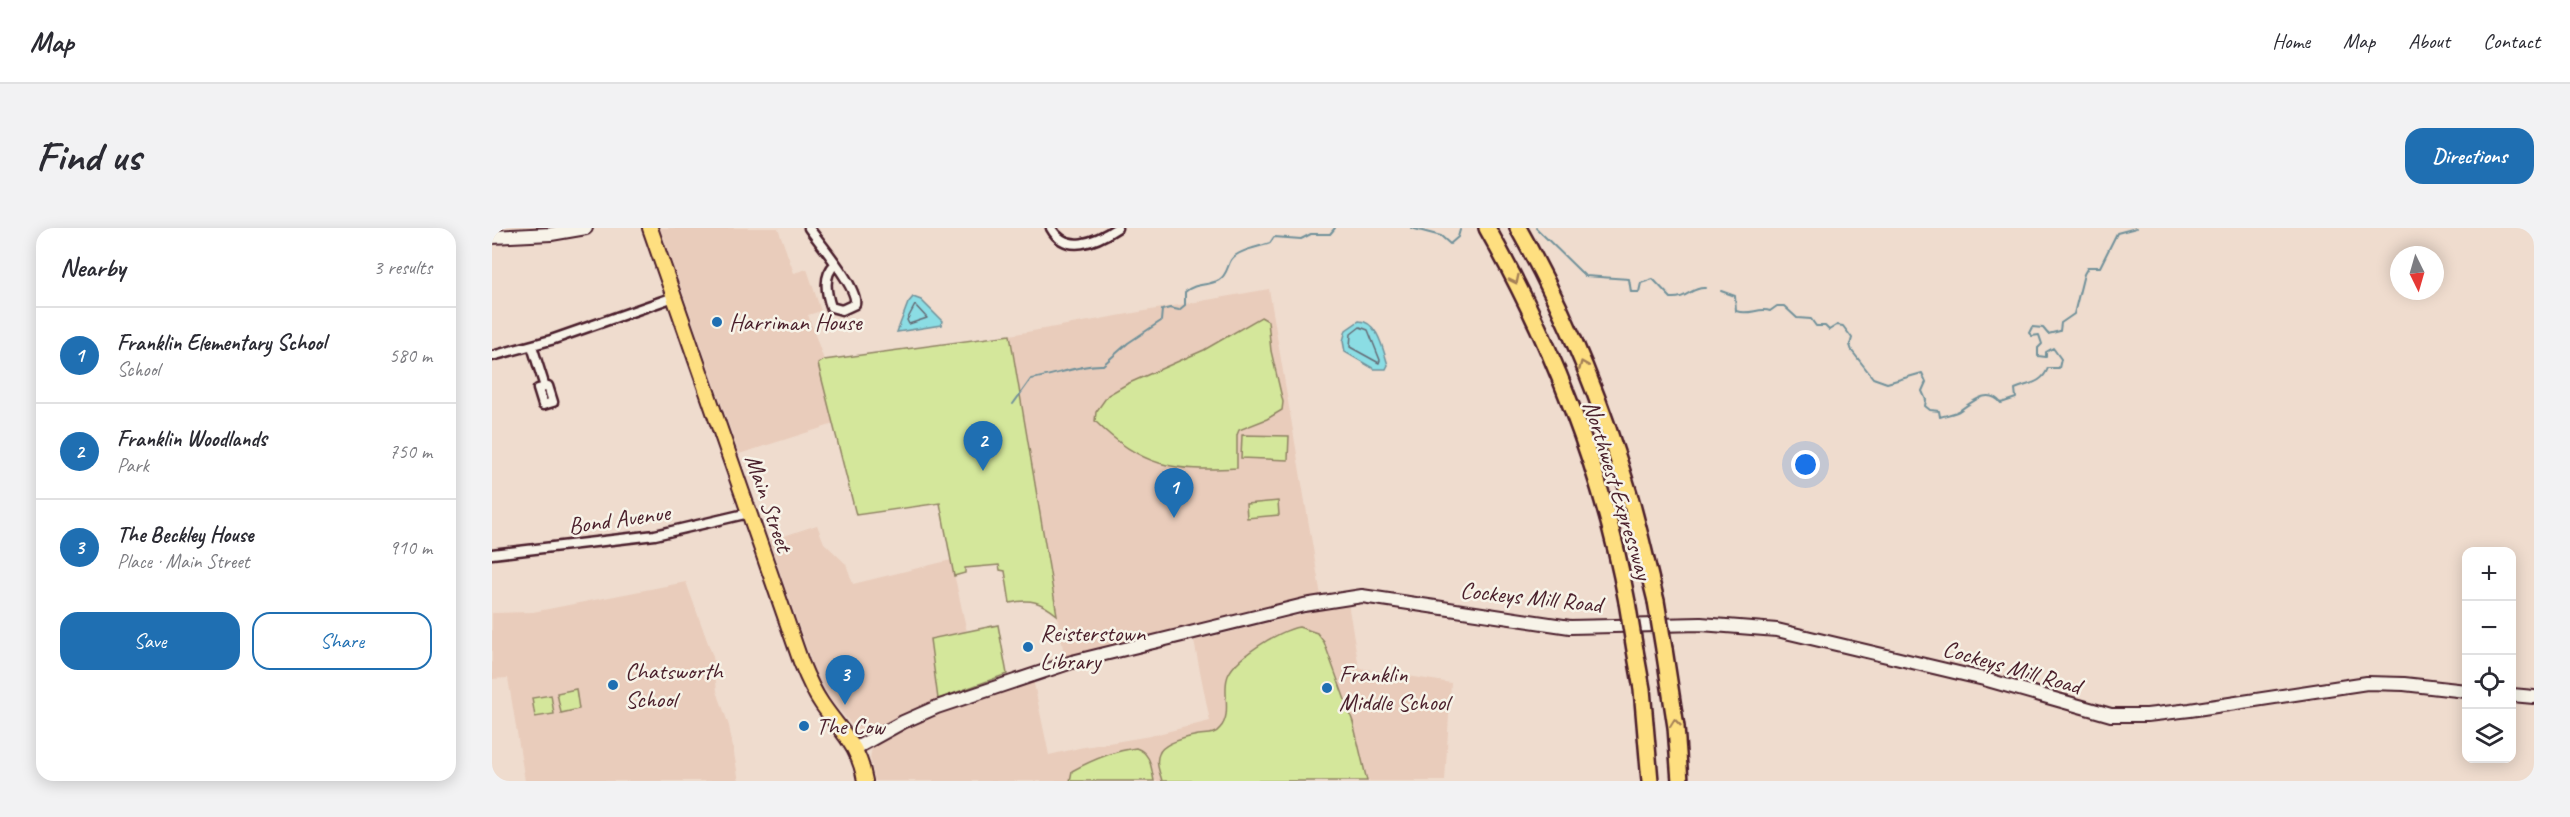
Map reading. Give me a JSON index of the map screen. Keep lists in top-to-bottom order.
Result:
{
  "streets": {
    "highway": ["Northwest Expressway"],
    "main road": ["Main Street"],
    "street": ["Bond Avenue", "Cockeys Mill Road"]
  },
  "crossings": [
    ["Main Street", "Bond Avenue"],
    ["Main Street", "Cockeys Mill Road"]
  ],
  "places": [
    "Harriman House",
    "Reisterstown Library",
    "Chatsworth School",
    "Franklin Middle School",
    "The Cow"
  ],
  "north": "bottom",
  "page": {
    "header": "Map",
    "nav": [
      "Home",
      "Map",
      "About",
      "Contact"
    ],
    "buttons": [
      "Directions",
      ["Save", "Share"]
    ],
    "title": "Find us",
    "heading": ["Nearby", "3 results"],
    "list": [
      {
        "mark": "1",
        "name": "Franklin Elementary School",
        "note": "School",
        "value": "580 m"
      },
      {
        "mark": "2",
        "name": "Franklin Woodlands",
        "note": "Park",
        "value": "750 m"
      },
      {
        "mark": "3",
        "name": "The Beckley House",
        "note": "Place · Main Street",
        "value": "910 m"
      }
    ],
    "pins": ["2", "1", "3"],
    "map_buttons": ["+", "−"]
  }
}
